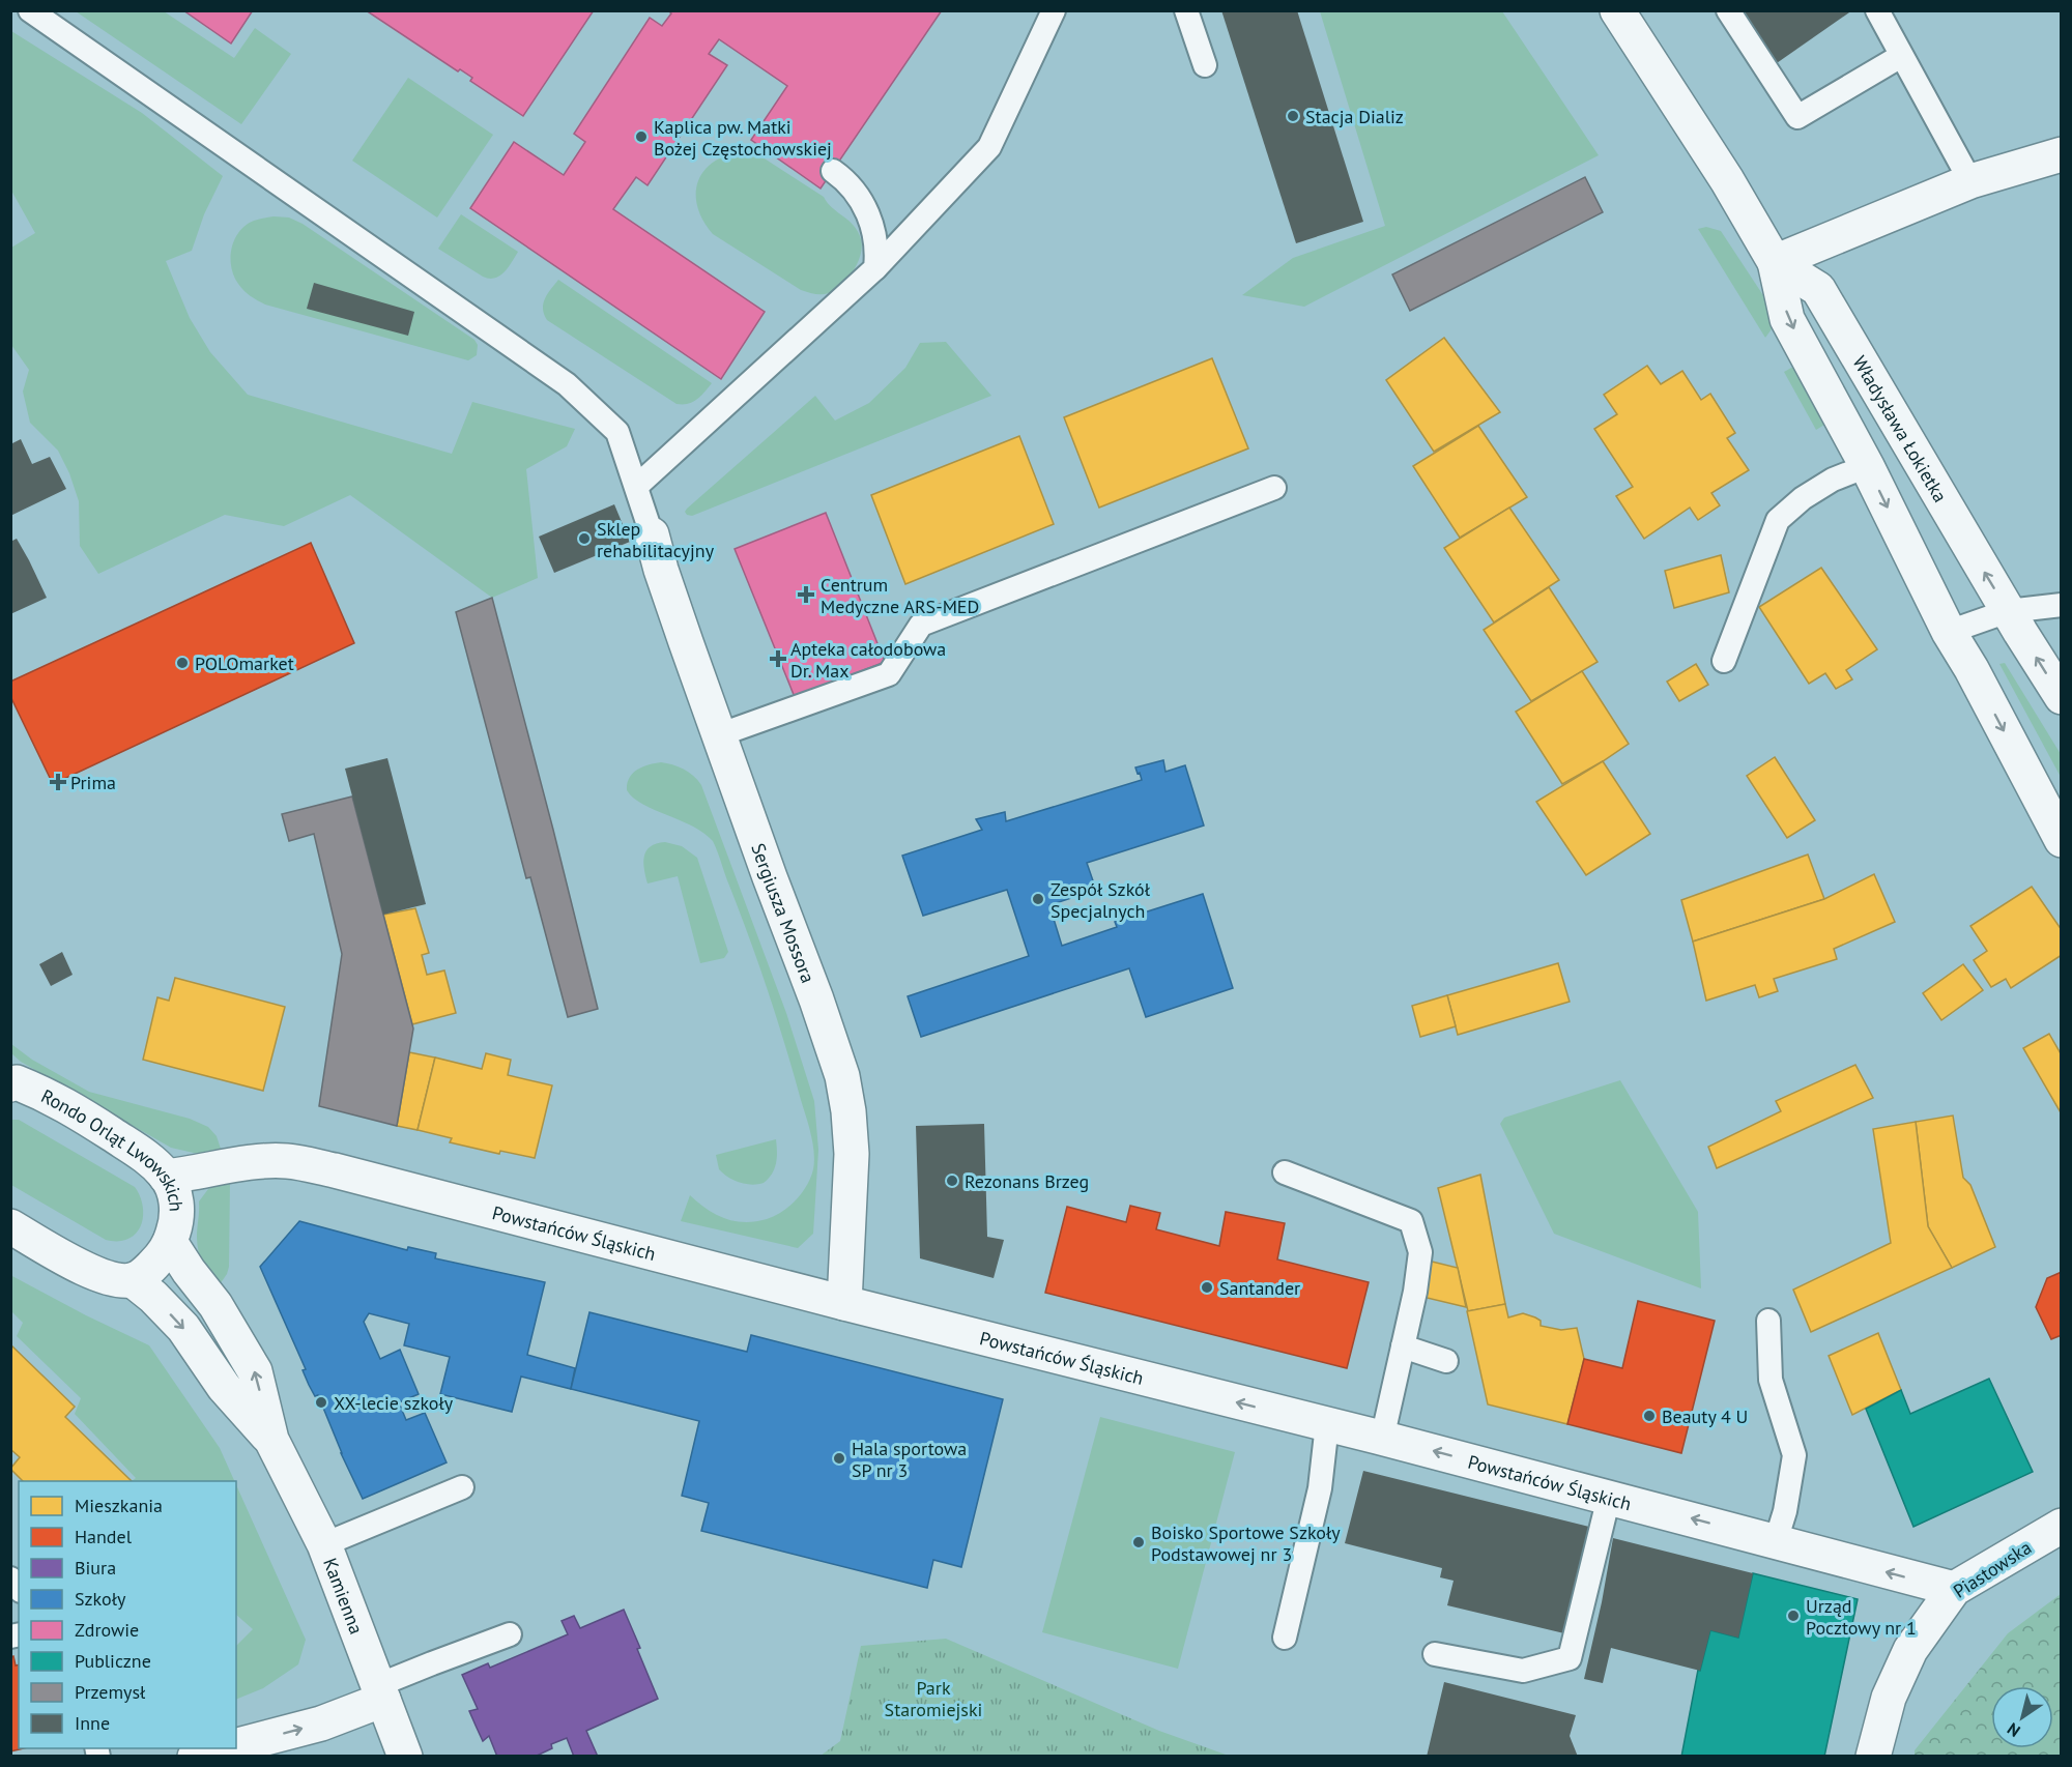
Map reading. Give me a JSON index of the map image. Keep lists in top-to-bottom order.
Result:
{
  "streets": {
    "street": [
      "Władysława Łokietka",
      "Sergiusza Mossora",
      "Rondo Orląt Lwowskich",
      "Powstańców Śląskich",
      "Piastowska",
      "Kamienna"
    ]
  },
  "crossings": [
    ["Sergiusza Mossora", "Powstańców Śląskich"],
    ["Rondo Orląt Lwowskich", "Powstańców Śląskich"],
    ["Rondo Orląt Lwowskich", "Kamienna"],
    ["Powstańców Śląskich", "Piastowska"]
  ],
  "one_way": ["Powstańców Śląskich"],
  "parks": ["Park Staromiejski"],
  "places": {
    "other": [
      "Stacja Dializ",
      "Kaplica pw. Matki Bożej Częstochowskiej",
      "Sklep rehabilitacyjny",
      "POLOmarket",
      "Zespół Szkół Specjalnych",
      "Rezonans Brzeg",
      "Santander",
      "XX-lecie szkoły",
      "Beauty 4 U",
      "Hala sportowa SP nr 3",
      "Boisko Sportowe Szkoły Podstawowej nr 3",
      "Urząd Pocztowy nr 1"
    ],
    "health": ["Centrum Medyczne ARS-MED", "Apteka całodobowa Dr. Max", "Prima"]
  },
  "legend": [
    "Mieszkania",
    "Handel",
    "Biura",
    "Szkoły",
    "Zdrowie",
    "Publiczne",
    "Przemysł",
    "Inne"
  ],
  "north": "bottom left"
}
